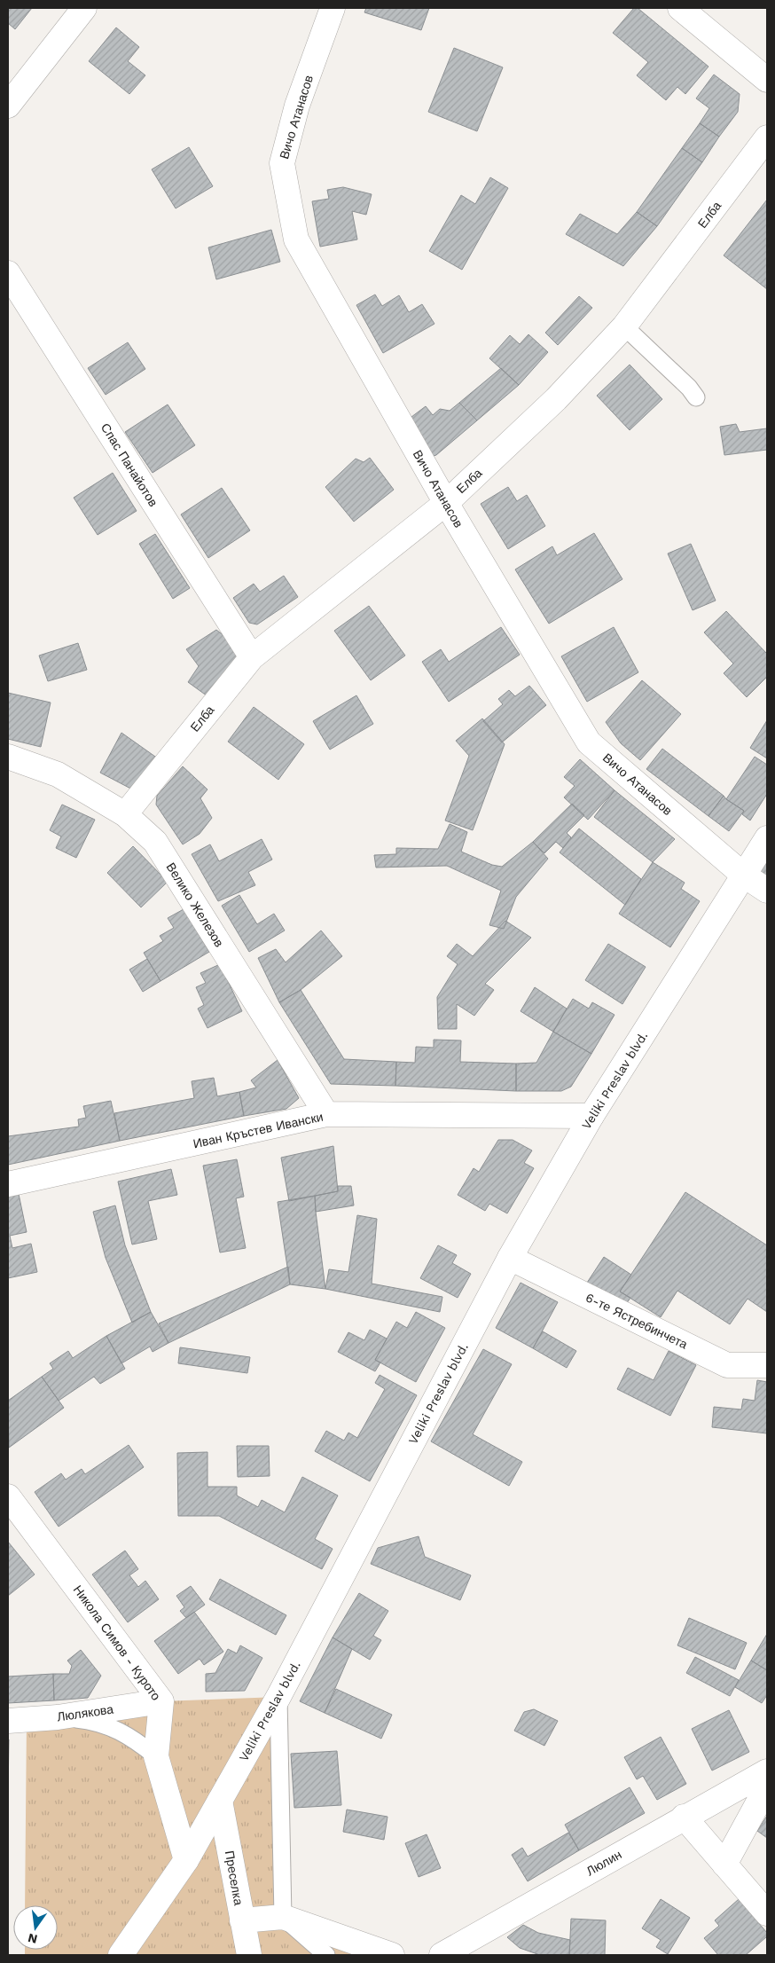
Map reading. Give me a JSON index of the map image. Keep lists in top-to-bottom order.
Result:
{
  "streets": {
    "street": [
      "Вичо Атанасов",
      "Елба",
      "Спас Панайотов",
      "Велико Железов",
      "Veliki Preslav blvd.",
      "Иван Кръстев Ивански",
      "6-те Ястребинчета",
      "Никола Симов - Курото",
      "Люлякова",
      "Люлин",
      "Преселка"
    ]
  },
  "crossings": [
    ["Вичо Атанасов", "Елба"],
    ["Вичо Атанасов", "Veliki Preslav blvd."],
    ["Елба", "Спас Панайотов"],
    ["Елба", "Велико Железов"],
    ["Велико Железов", "Иван Кръстев Ивански"],
    ["Veliki Preslav blvd.", "Иван Кръстев Ивански"],
    ["Veliki Preslav blvd.", "6-те Ястребинчета"],
    ["Veliki Preslav blvd.", "Никола Симов - Курото"],
    ["Veliki Preslav blvd.", "Преселка"],
    ["Никола Симов - Курото", "Люлякова"]
  ],
  "north": "bottom"
}
